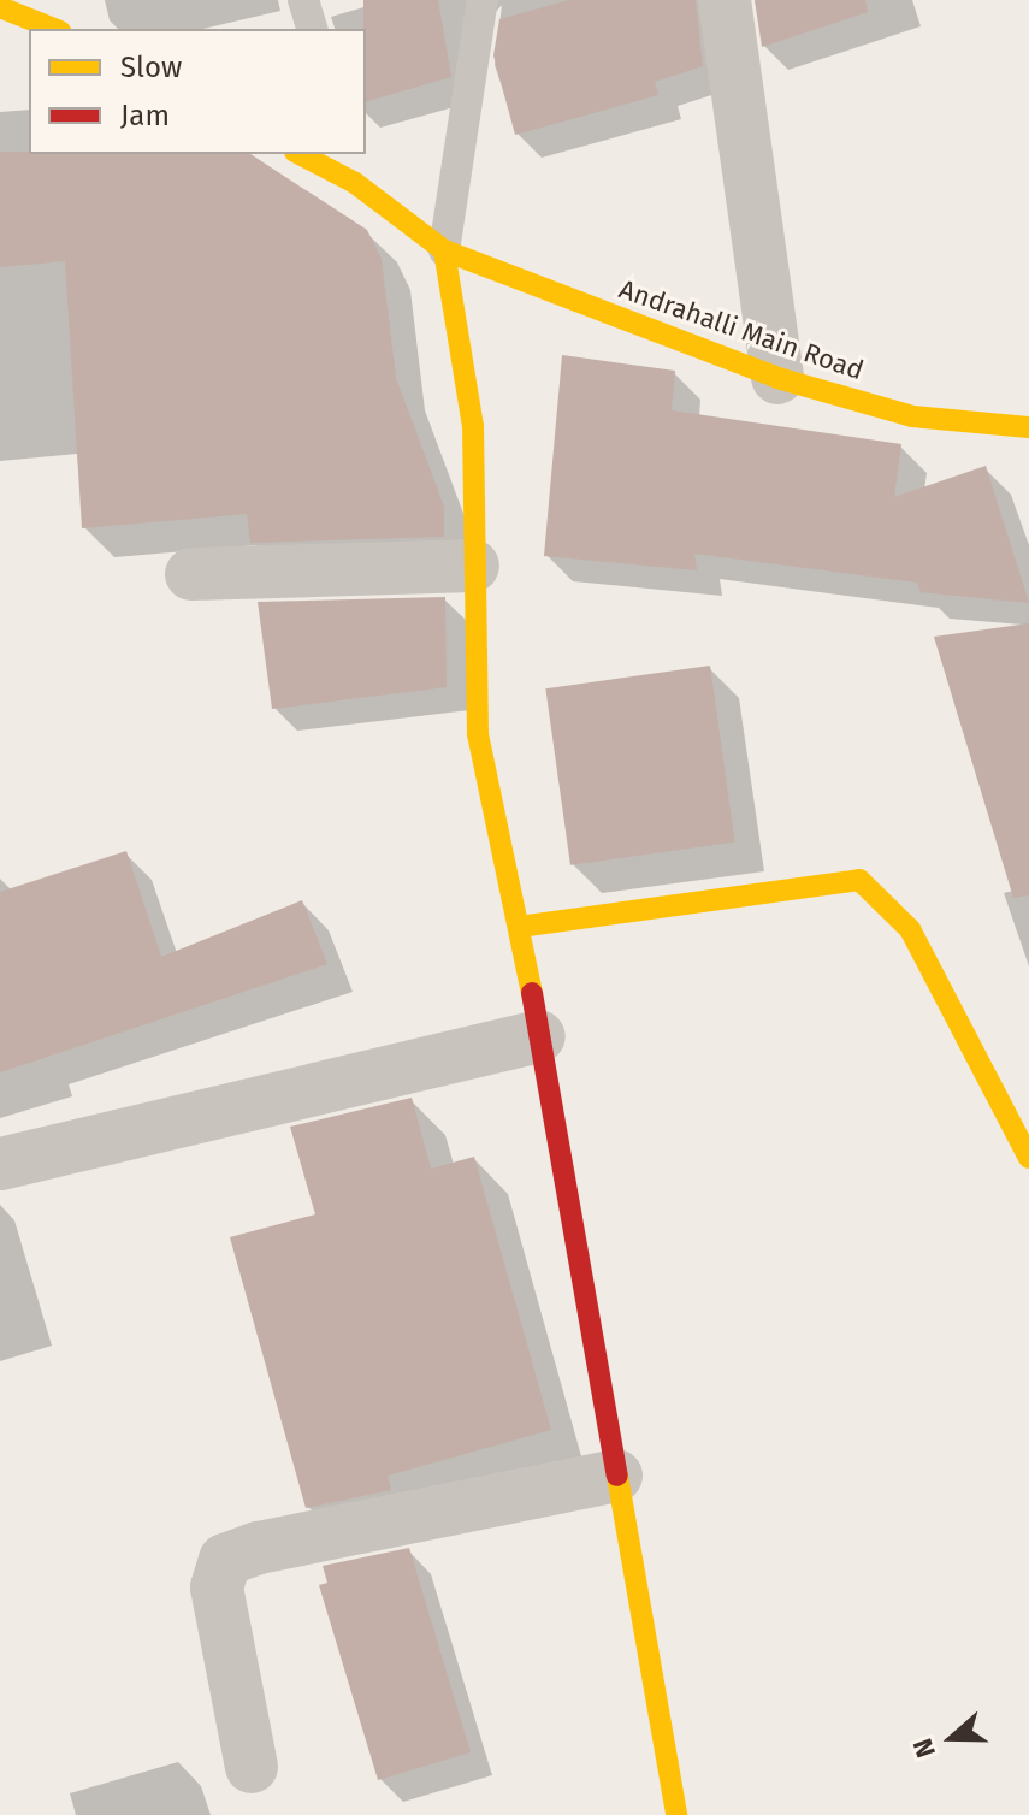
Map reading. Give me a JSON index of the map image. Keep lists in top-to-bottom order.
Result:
{
  "streets": {
    "street": ["Andrahalli Main Road"]
  },
  "legend": ["Slow", "Jam"],
  "north": "left"
}
